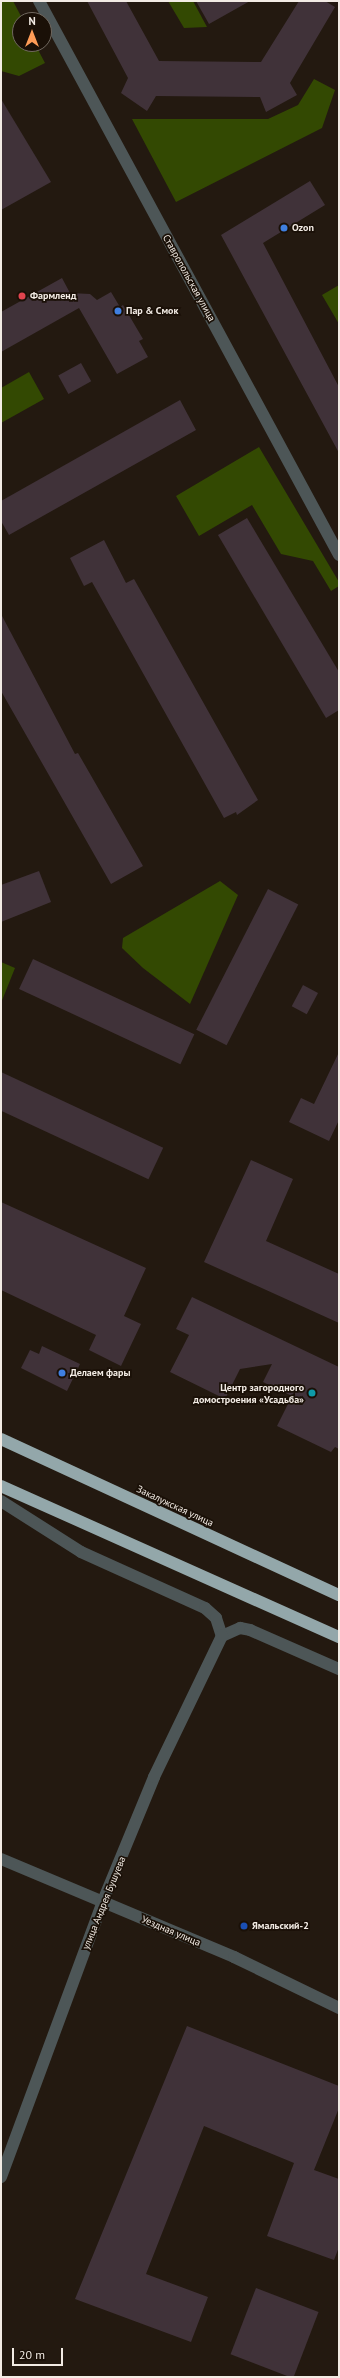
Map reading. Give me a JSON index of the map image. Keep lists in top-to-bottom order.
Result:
{
  "streets": {
    "highway": ["Закалужская улица"],
    "street": ["Ставропольская улица", "улица Андрея Бушуева", "Уездная улица"]
  },
  "crossings": [
    ["улица Андрея Бушуева", "Уездная улица"]
  ],
  "places": [
    "Ozon",
    "Фармленд",
    "Пар & Смок",
    "Делаем фары",
    "Центр загородного домостроения «Усадьба»",
    "Ямальский-2"
  ],
  "scale_bar": "20 m",
  "north": "top"
}
